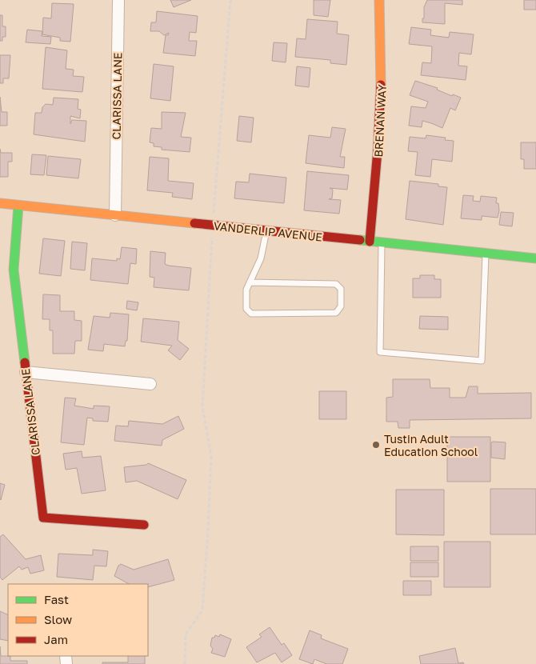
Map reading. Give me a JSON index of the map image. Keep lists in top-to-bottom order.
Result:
{
  "streets": {
    "street": ["CLARISSA LANE", "BRENAN WAY", "VANDERLIP AVENUE"]
  },
  "crossings": [
    ["CLARISSA LANE", "VANDERLIP AVENUE"],
    ["BRENAN WAY", "VANDERLIP AVENUE"]
  ],
  "places": ["Tustin Adult Education School"],
  "legend": ["Fast", "Slow", "Jam"]
}
